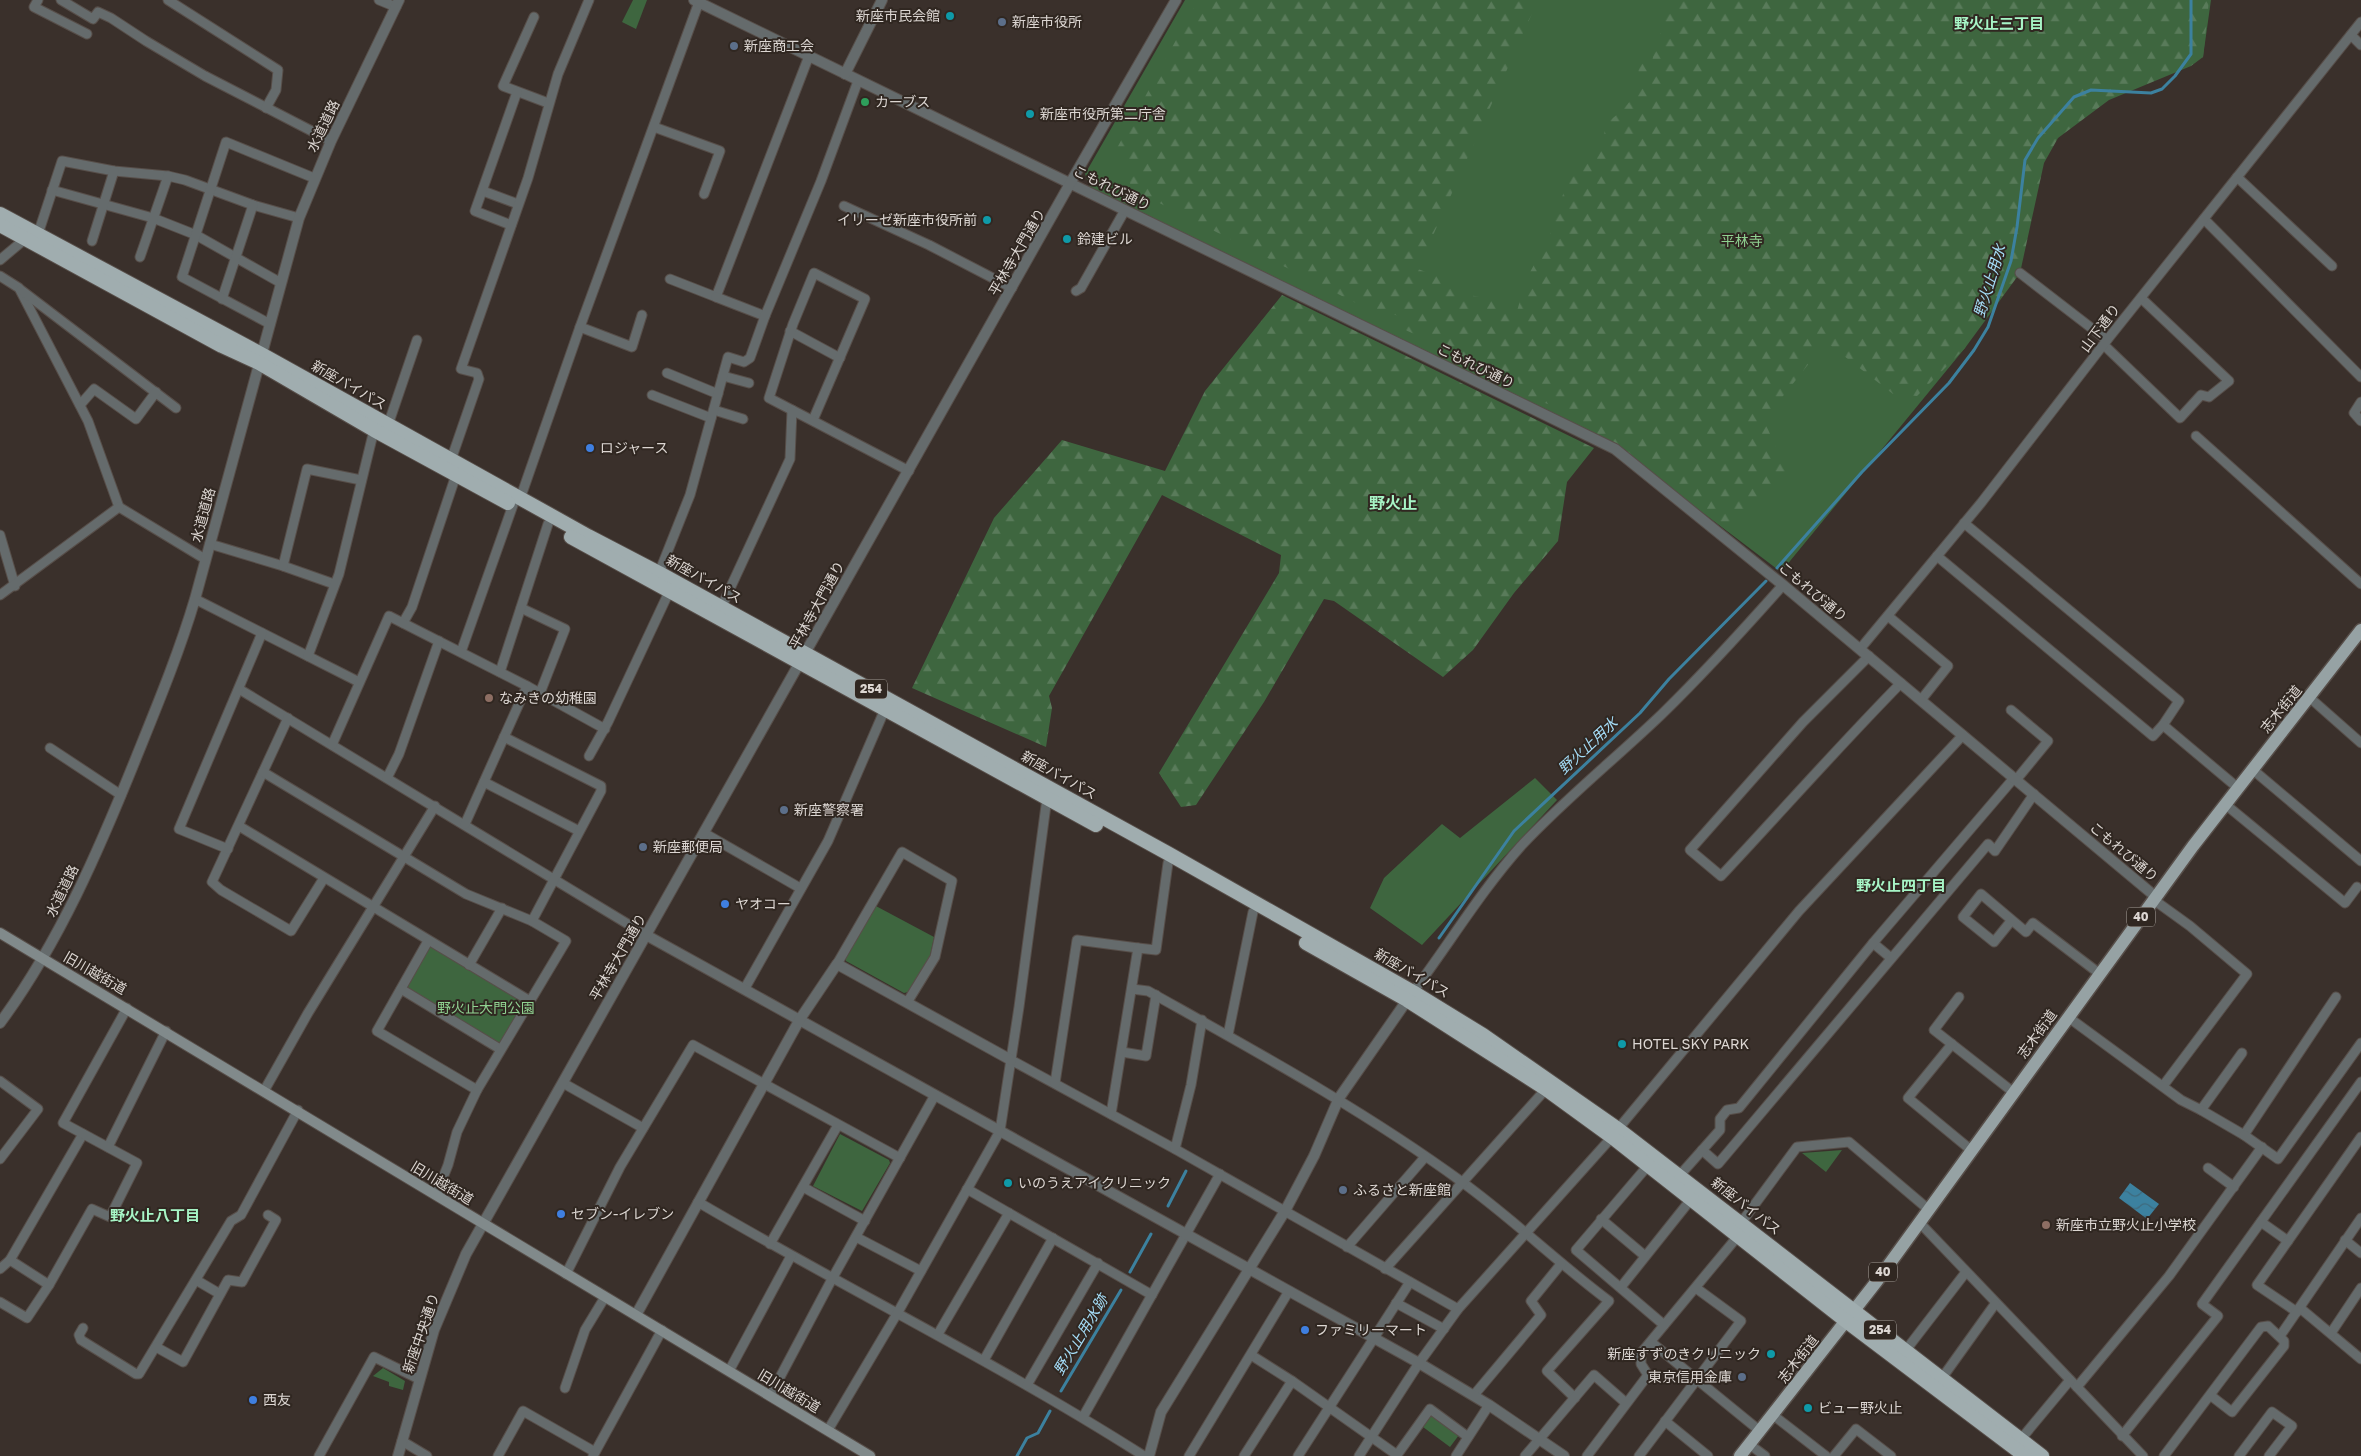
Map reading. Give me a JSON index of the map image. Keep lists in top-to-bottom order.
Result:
{
  "streets": {
    "highway": ["新座バイパス", "254"],
    "main road": ["志木街道", "40", "旧川越街道"],
    "street": [
      "水道道路",
      "こもれび通り",
      "平林寺大門通り",
      "山下通り",
      "新座中央通り"
    ]
  },
  "crossings": [
    ["水道道路", "新座バイパス"],
    ["水道道路", "旧川越街道"],
    ["こもれび通り", "平林寺大門通り"],
    ["こもれび通り", "山下通り"],
    ["こもれび通り", "志木街道"],
    ["平林寺大門通り", "新座バイパス"],
    ["平林寺大門通り", "旧川越街道"],
    ["平林寺大門通り", "新座中央通り"],
    ["新座バイパス", "志木街道"],
    ["旧川越街道", "新座中央通り"]
  ],
  "districts": [
    "野火止三丁目",
    "野火止",
    "野火止四丁目",
    "野火止八丁目"
  ],
  "water": ["野火止用水", "野火止用水跡"],
  "parks": ["平林寺", "野火止大門公園"],
  "places": [
    "新座市民会館",
    "新座市役所",
    "新座商工会",
    "カーブス",
    "新座市役所第二庁舎",
    "イリーゼ新座市役所前",
    "鈴建ビル",
    "ロジャース",
    "なみきの幼稚園",
    "新座警察署",
    "新座郵便局",
    "ヤオコー",
    "HOTEL SKY PARK",
    "いのうえアイクリニック",
    "ふるさと新座館",
    "セブン-イレブン",
    "新座市立野火止小学校",
    "ファミリーマート",
    "新座すずのきクリニック",
    "東京信用金庫",
    "西友",
    "ビュー野火止"
  ]
}
